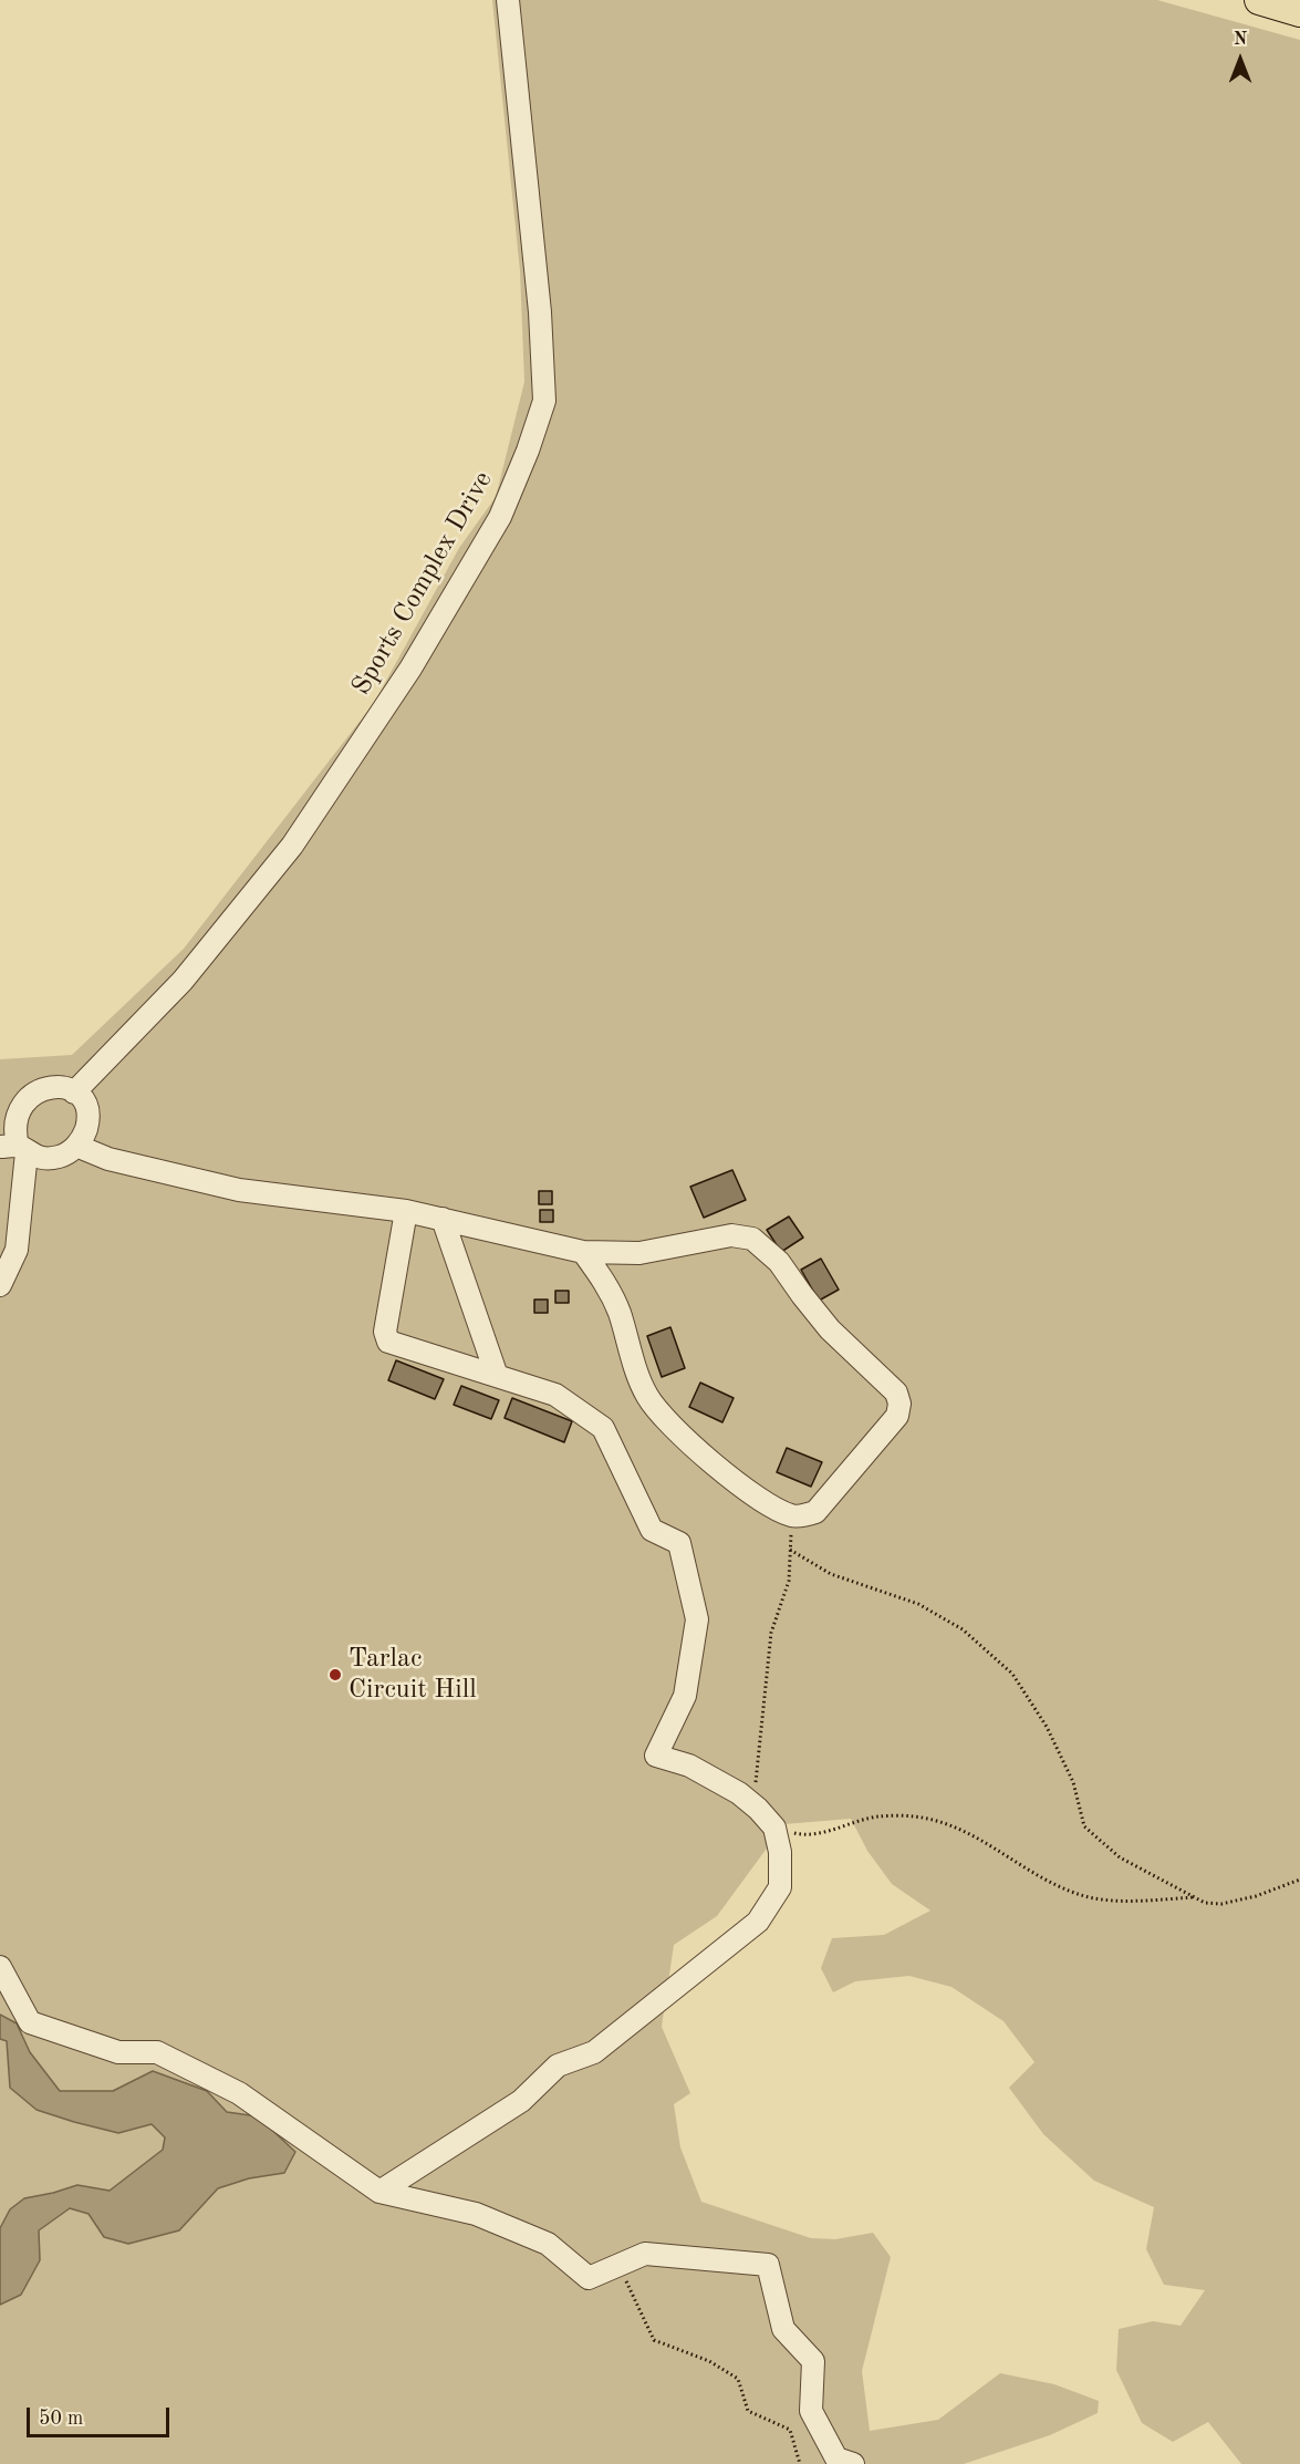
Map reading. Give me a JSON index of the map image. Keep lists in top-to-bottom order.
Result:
{
  "streets": {
    "street": ["Sports Complex Drive"]
  },
  "places": ["Tarlac Circuit Hill"],
  "scale_bar": "50 m",
  "north": "top"
}
